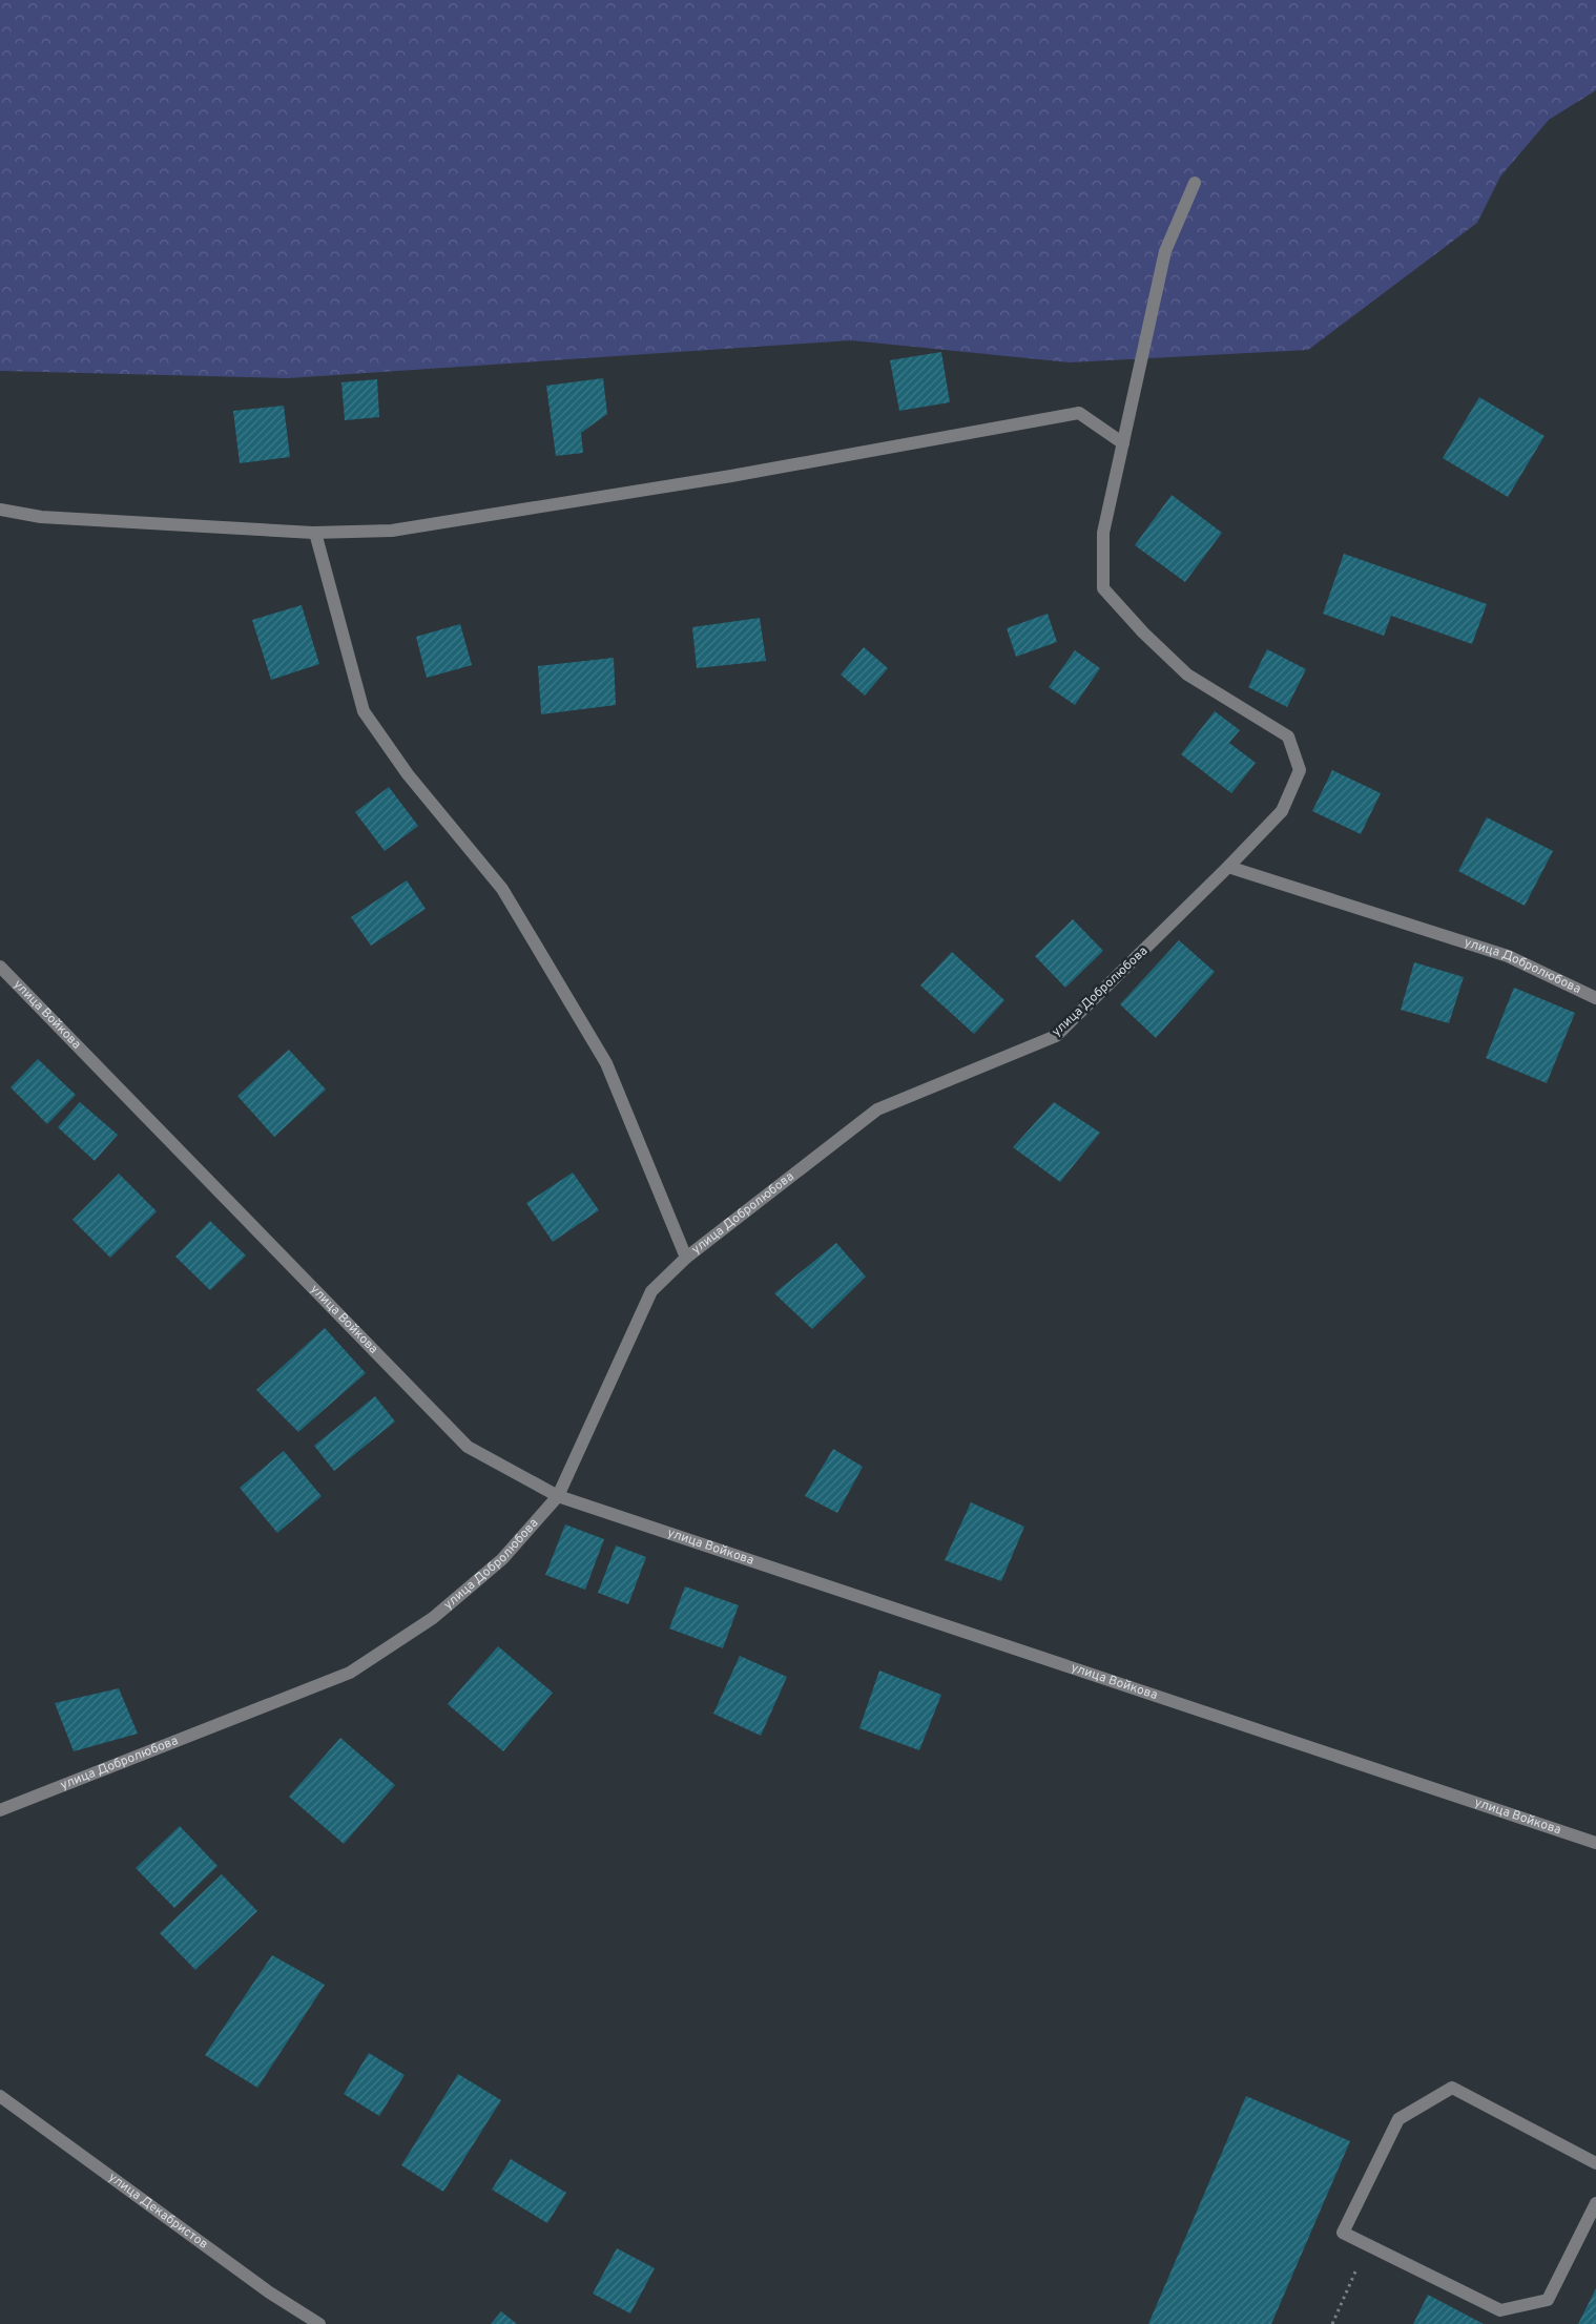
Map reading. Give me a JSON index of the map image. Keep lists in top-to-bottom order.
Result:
{
  "streets": {
    "street": ["улица Добролюбова", "улица Войкова", "улица Декабристов"]
  },
  "crossings": [
    ["улица Добролюбова", "улица Войкова"]
  ]
}
